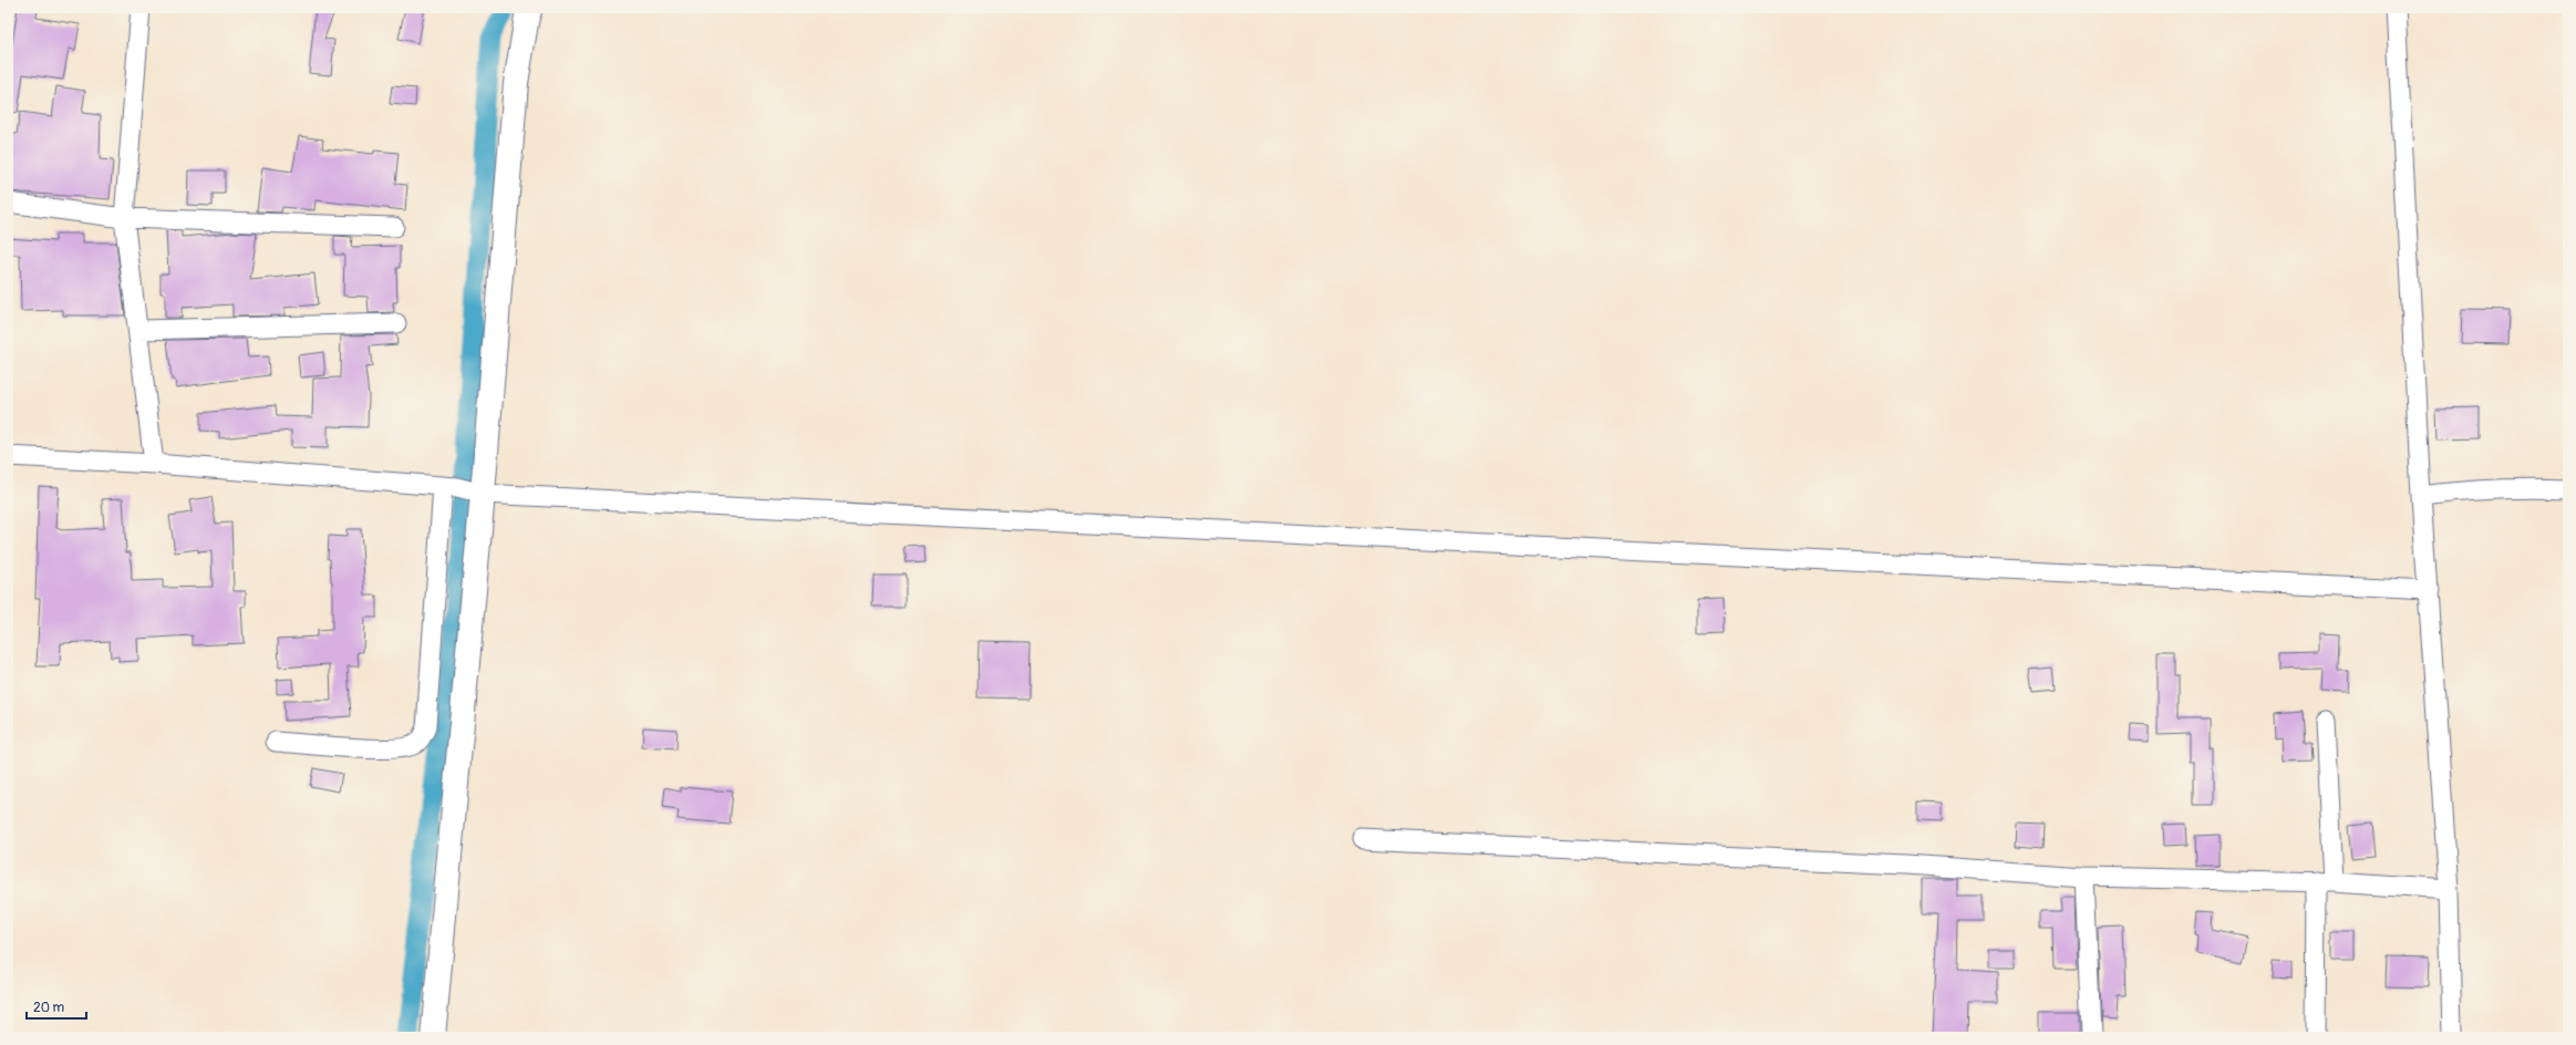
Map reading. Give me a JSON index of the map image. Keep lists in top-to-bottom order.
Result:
{
  "scale_bar": "20 m"
}
